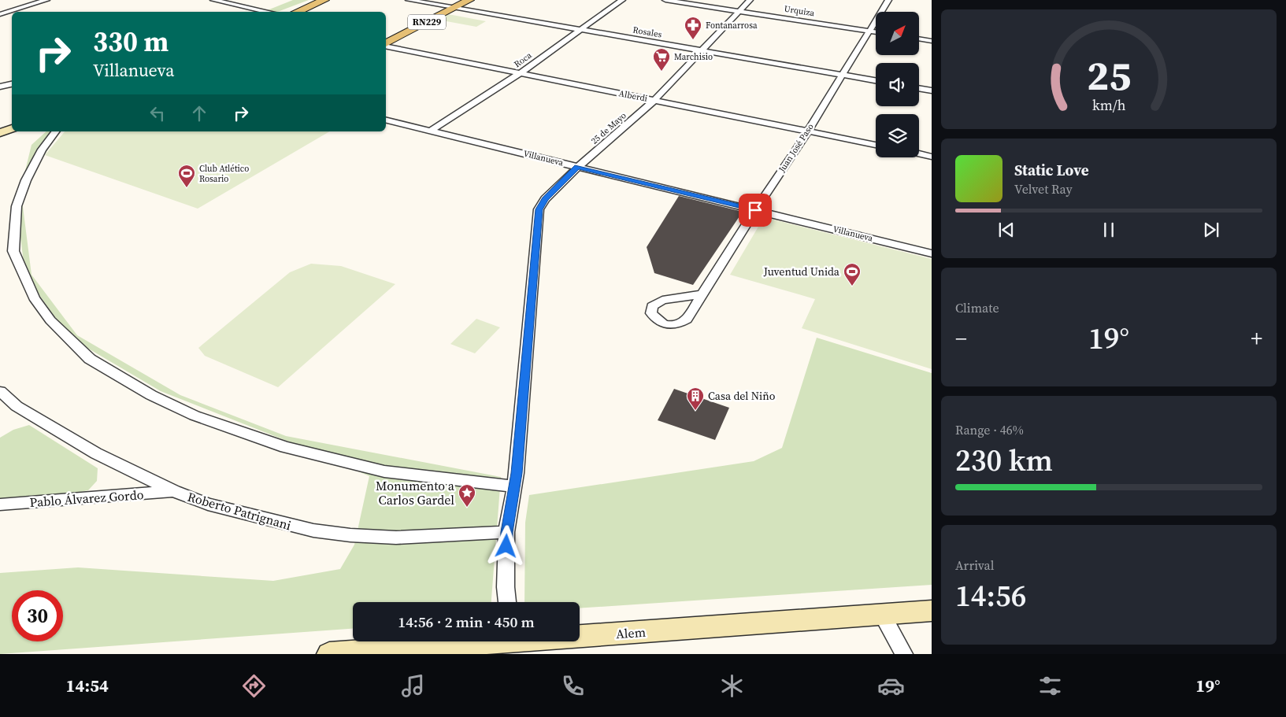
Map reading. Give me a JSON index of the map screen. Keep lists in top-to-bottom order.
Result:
{
  "streets": {
    "main road": ["RN229", "Alem"],
    "street": [
      "Urquiza",
      "Rosales",
      "Roca",
      "Alberdi",
      "25 de Mayo",
      "Juan José Paso",
      "Villanueva",
      "Pablo Álvarez Gordo",
      "Roberto Patrignani"
    ]
  },
  "crossings": [
    ["Urquiza", "25 de Mayo"],
    ["Urquiza", "Juan José Paso"],
    ["RN229", "Rosales"],
    ["Rosales", "Roca"],
    ["Rosales", "25 de Mayo"],
    ["Rosales", "Juan José Paso"],
    ["Roca", "Alberdi"],
    ["Roca", "Villanueva"],
    ["Alberdi", "25 de Mayo"],
    ["Alberdi", "Juan José Paso"],
    ["25 de Mayo", "Villanueva"],
    ["25 de Mayo", "Roberto Patrignani"],
    ["Juan José Paso", "Villanueva"],
    ["Pablo Álvarez Gordo", "Roberto Patrignani"]
  ],
  "places": {
    "pharmacy": ["Fontanarrosa"],
    "supermarket": ["Marchisio"],
    "sports": ["Club Atlético Rosario", "Juventud Unida"],
    "building": ["Casa del Niño"],
    "place": ["Monumento a Carlos Gardel"]
  },
  "north": "top right",
  "page": {
    "turn": ["330 m", "Villanueva"],
    "song": ["Static Love", "Velvet Ray"],
    "tile": [
      "Climate",
      ["Range · 46%", "230 km"],
      ["Arrival", "14:56"]
    ],
    "heat": ["−", "19°", "+"],
    "limit": "30",
    "trip": "14:56 · 2 min · 450 m",
    "tabs": ["14:54", "19°"],
    "gauge": ["25", "km/h"]
  }
}
